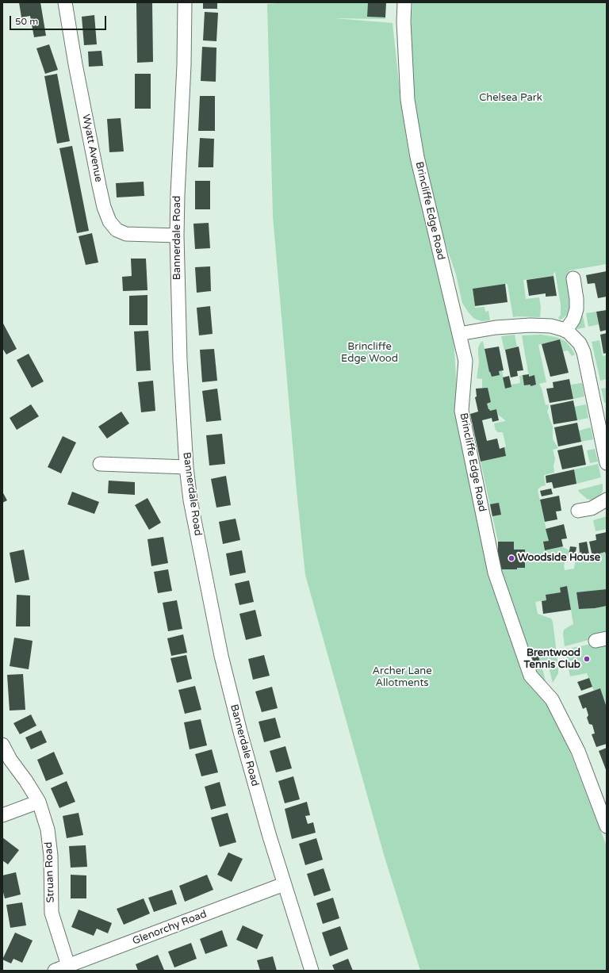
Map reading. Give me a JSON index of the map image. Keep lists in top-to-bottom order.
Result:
{
  "streets": {
    "street": [
      "Wyatt Avenue",
      "Brincliffe Edge Road",
      "Bannerdale Road",
      "Struan Road",
      "Glenorchy Road"
    ]
  },
  "crossings": [
    ["Wyatt Avenue", "Bannerdale Road"],
    ["Bannerdale Road", "Glenorchy Road"],
    ["Struan Road", "Glenorchy Road"]
  ],
  "parks": ["Chelsea Park", "Brincliffe Edge Wood", "Archer Lane Allotments"],
  "places": ["Woodside House", "Brentwood Tennis Club"],
  "scale_bar": "50 m"
}
